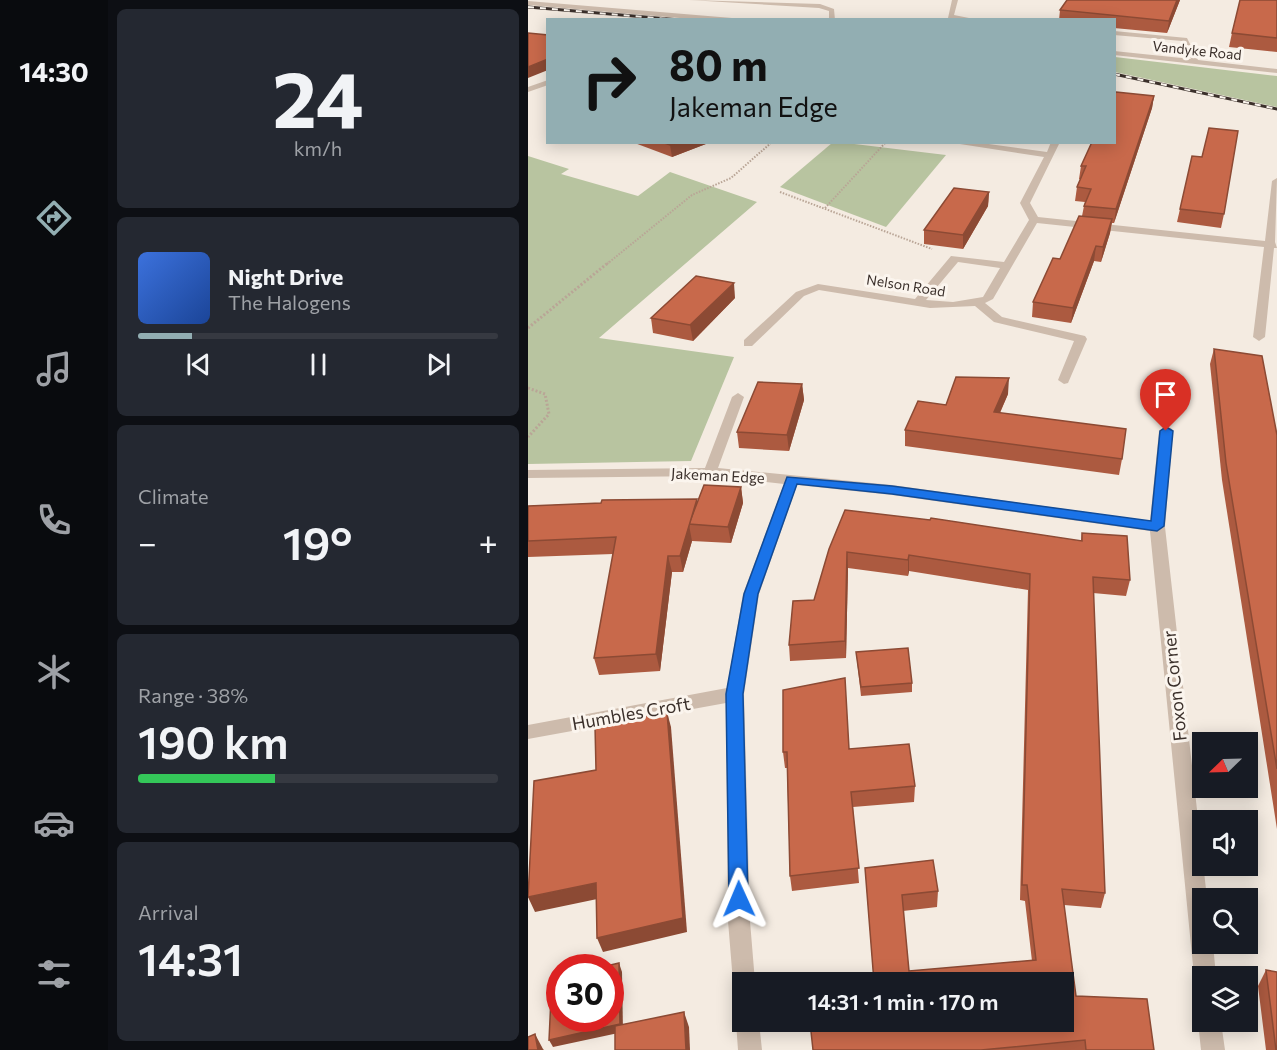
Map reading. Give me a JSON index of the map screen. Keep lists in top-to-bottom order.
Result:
{
  "streets": {
    "street": [
      "Vandyke Road",
      "Nelson Road",
      "Jakeman Edge",
      "Foxon Corner",
      "Humbles Croft"
    ]
  },
  "crossings": [
    ["Jakeman Edge", "Foxon Corner"]
  ],
  "north": "bottom left",
  "page": {
    "tabs": "14:30",
    "tile": [
      ["24", "km/h"],
      "Climate",
      ["Range · 38%", "190 km"],
      ["Arrival", "14:31"]
    ],
    "turn": ["80 m", "Jakeman Edge"],
    "song": ["Night Drive", "The Halogens"],
    "heat": ["−", "19°", "+"],
    "limit": "30",
    "trip": "14:31 · 1 min · 170 m"
  }
}
